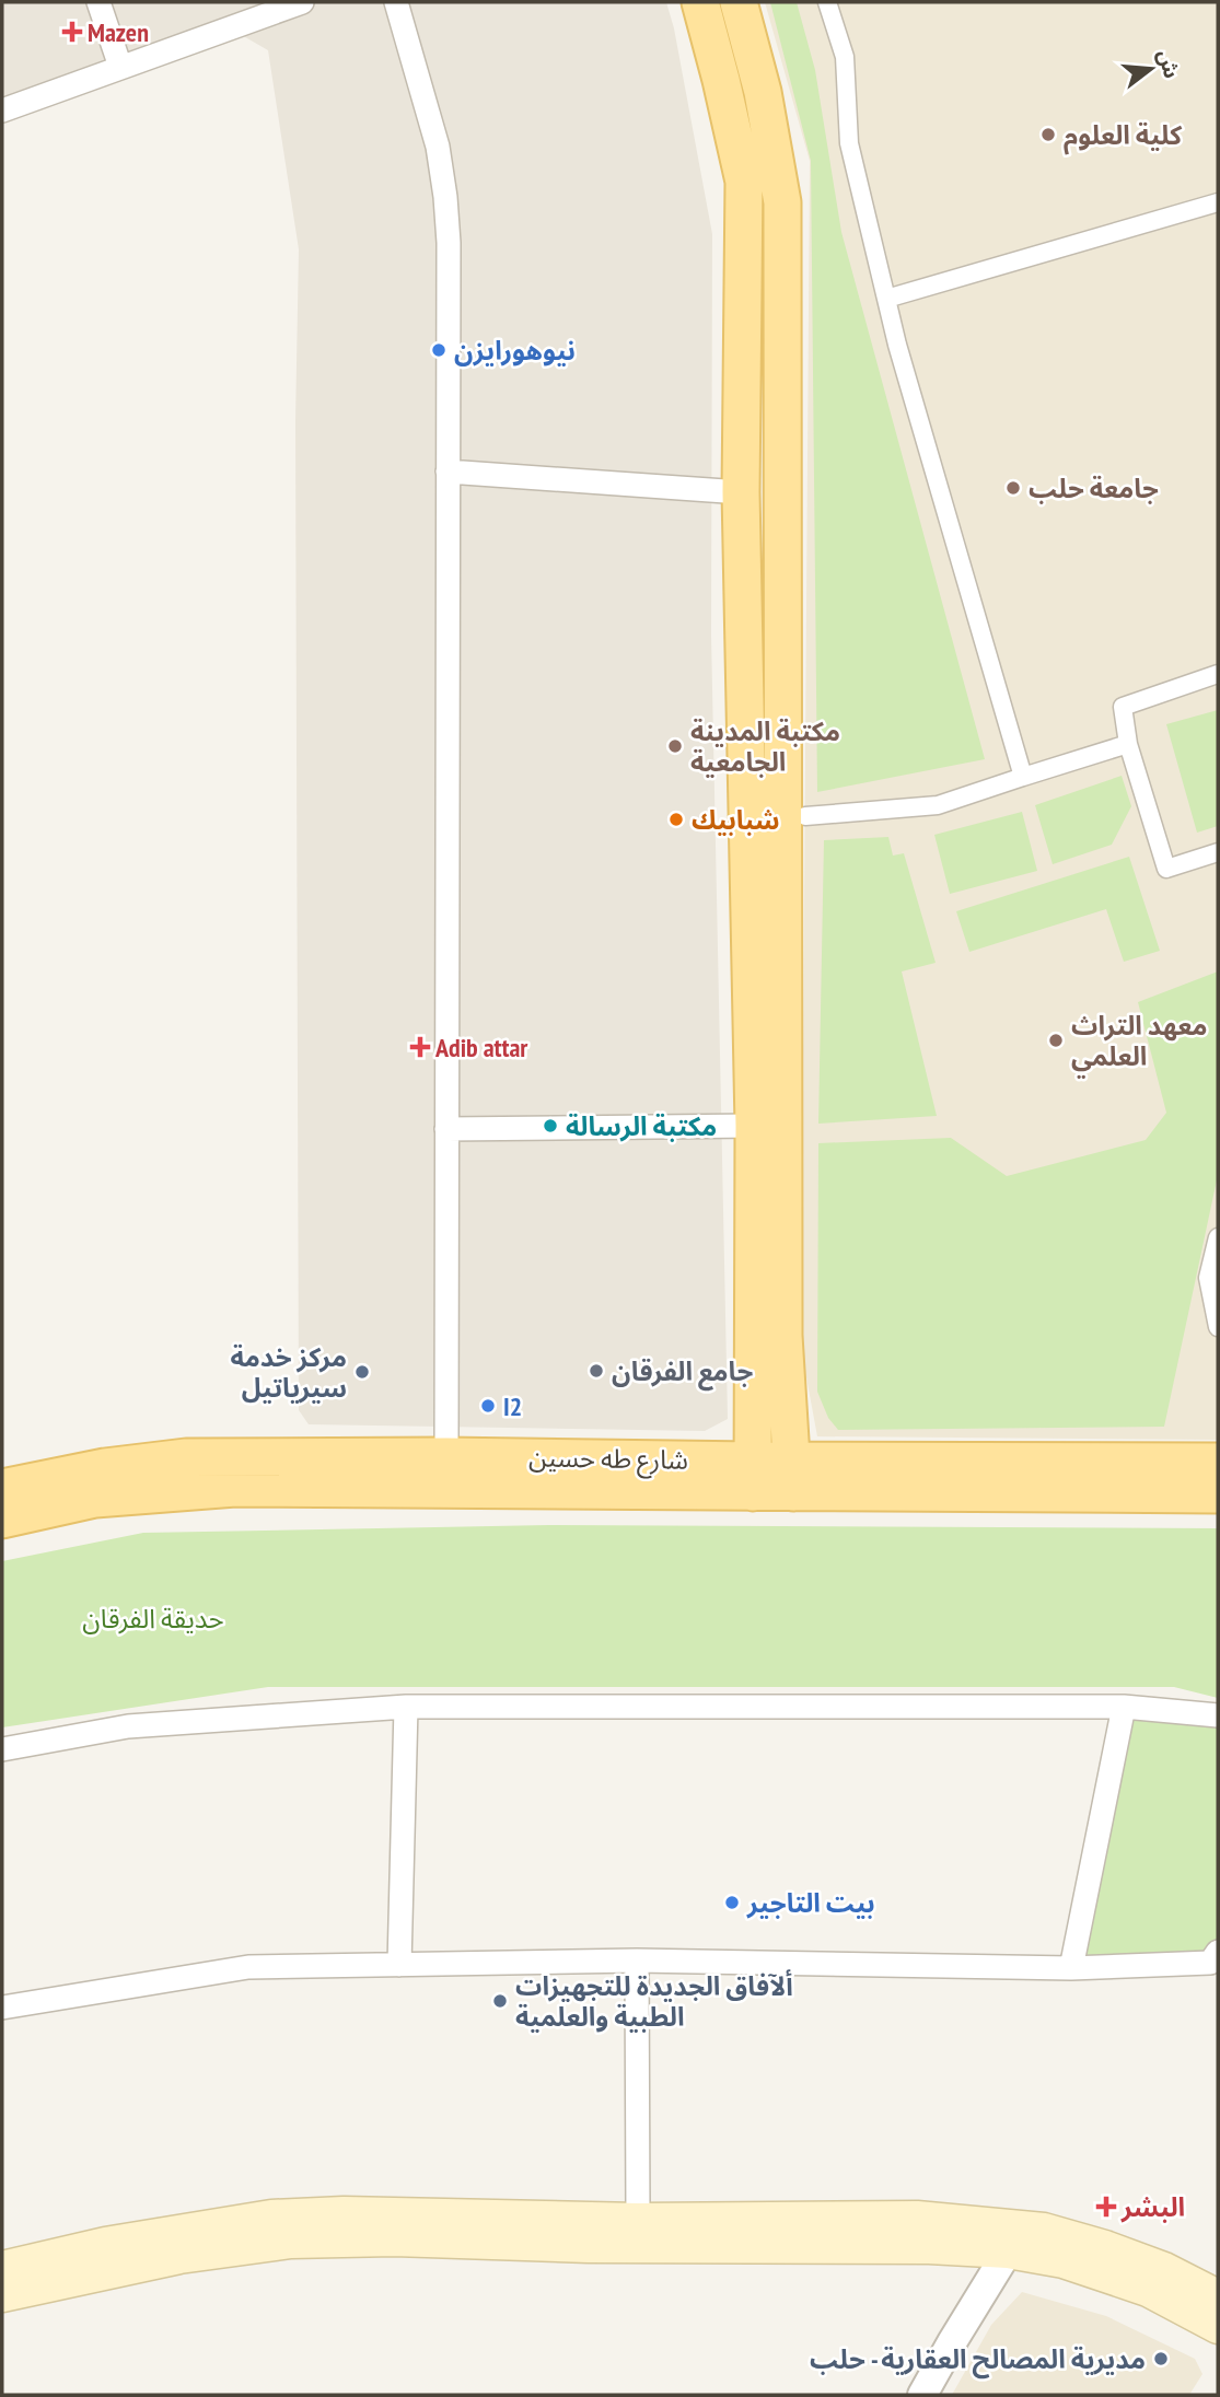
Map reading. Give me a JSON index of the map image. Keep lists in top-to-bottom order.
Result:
{
  "streets": {
    "main road": ["شارع طه حسين"]
  },
  "parks": ["حديقة الفرقان"],
  "places": {
    "health": ["Mazen", "Adib attar", "البشر"],
    "other": [
      "كلية العلوم",
      "نيوهورايزن",
      "جامعة حلب",
      "مكتبة المدينة الجامعية",
      "شبابيك",
      "معهد التراث العلمي",
      "مكتبة الرسالة",
      "جامع الفرقان",
      "مركز خدمة سيرياتيل",
      "I2",
      "بيت التاجير",
      "ألآفاق الجديدة للتجهيزات الطبية والعلمية",
      "مديرية المصالح العقارية - حلب"
    ]
  },
  "north": "right"
}
